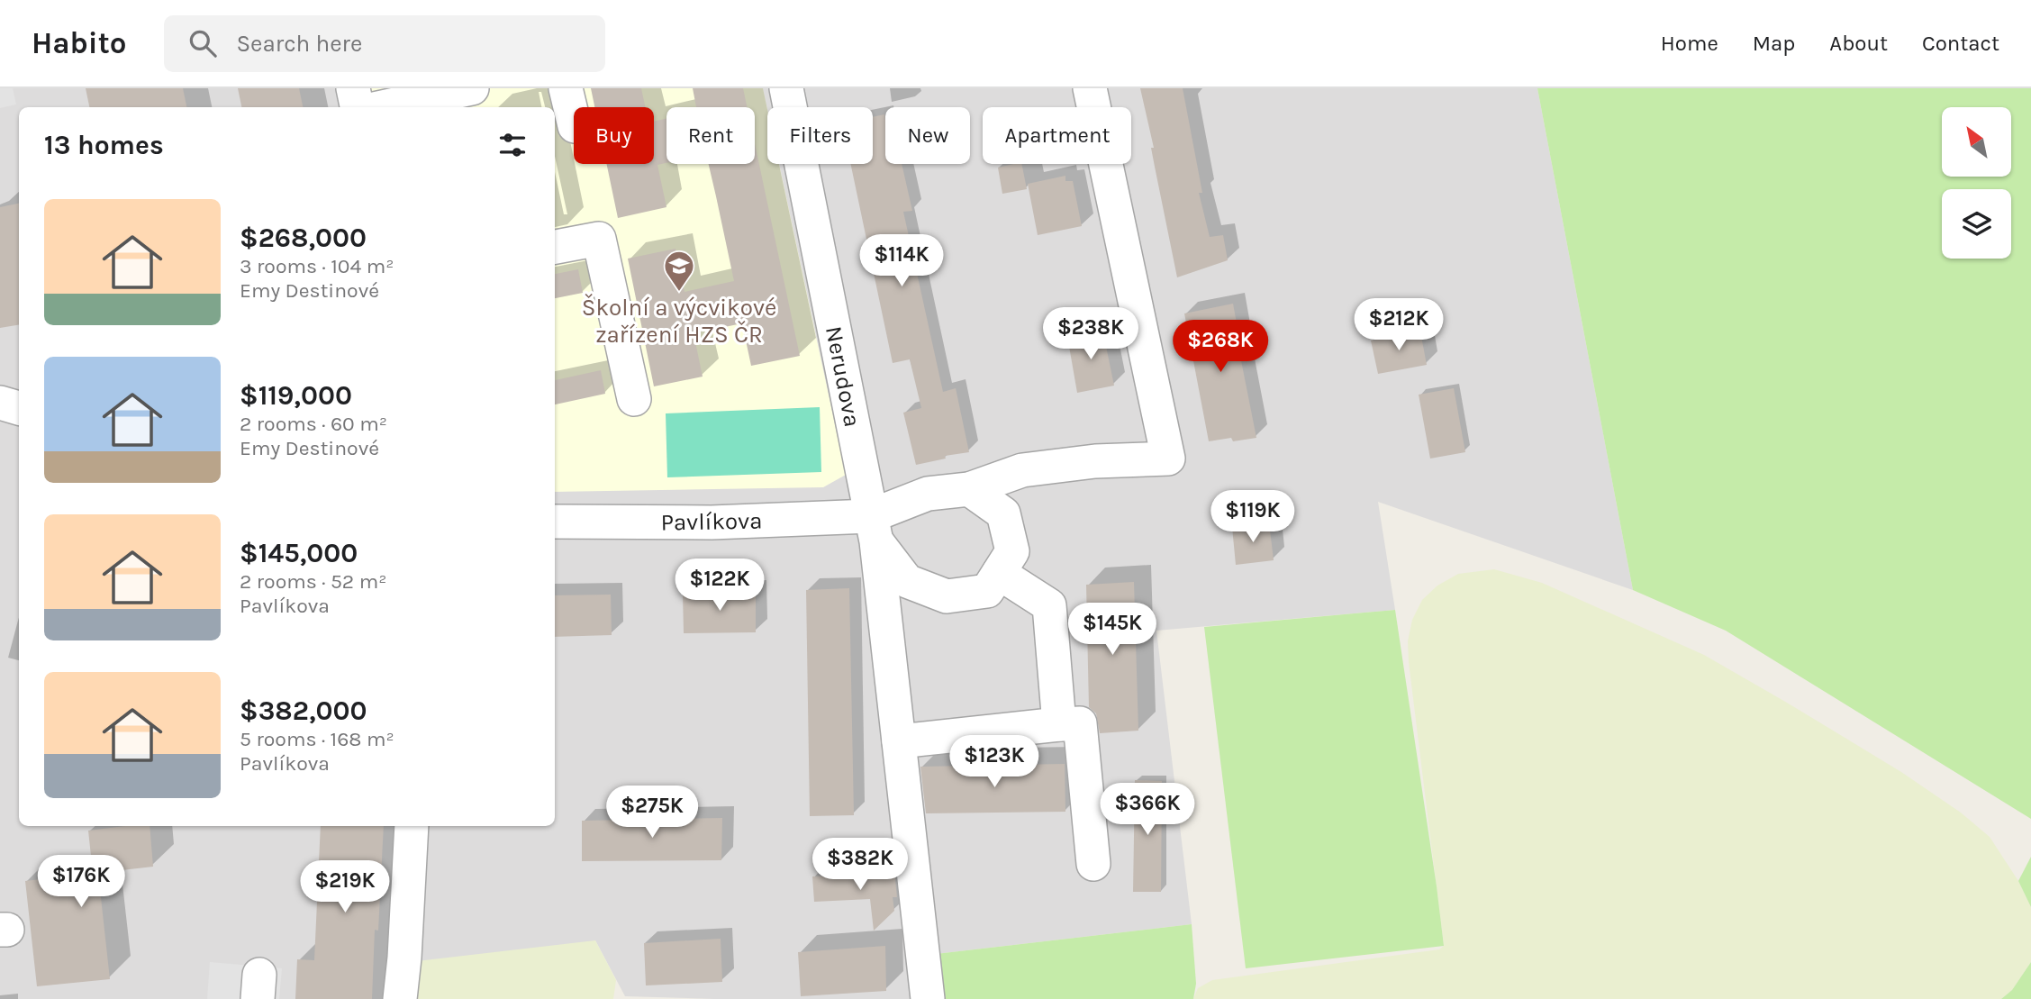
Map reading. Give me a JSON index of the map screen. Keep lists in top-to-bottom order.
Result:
{
  "streets": {
    "street": ["Nerudova", "Pavlíkova"]
  },
  "crossings": [
    ["Nerudova", "Pavlíkova"]
  ],
  "places": {
    "school or university": ["Školní a výcvikové zařízení HZS ČR"]
  },
  "north": "top left",
  "page": {
    "header": "Habito",
    "search": "Search here",
    "nav": [
      "Home",
      "Map",
      "About",
      "Contact"
    ],
    "chip": [
      "Buy",
      "Rent",
      "Filters",
      "New",
      "Apartment"
    ],
    "heading": "13 homes",
    "list": [
      {
        "name": "$268,000",
        "note": "3 rooms · 104 m² · Emy Destinové"
      },
      {
        "name": "$119,000",
        "note": "2 rooms · 60 m² · Emy Destinové"
      },
      {
        "name": "$145,000",
        "note": "2 rooms · 52 m² · Pavlíkova"
      },
      {
        "name": "$382,000",
        "note": "5 rooms · 168 m² · Pavlíkova"
      }
    ],
    "price": [
      "$114K",
      "$212K",
      "$238K",
      "$268K",
      "$119K",
      "$122K",
      "$145K",
      "$123K",
      "$366K",
      "$275K",
      "$382K",
      "$176K",
      "$219K"
    ]
  }
}
